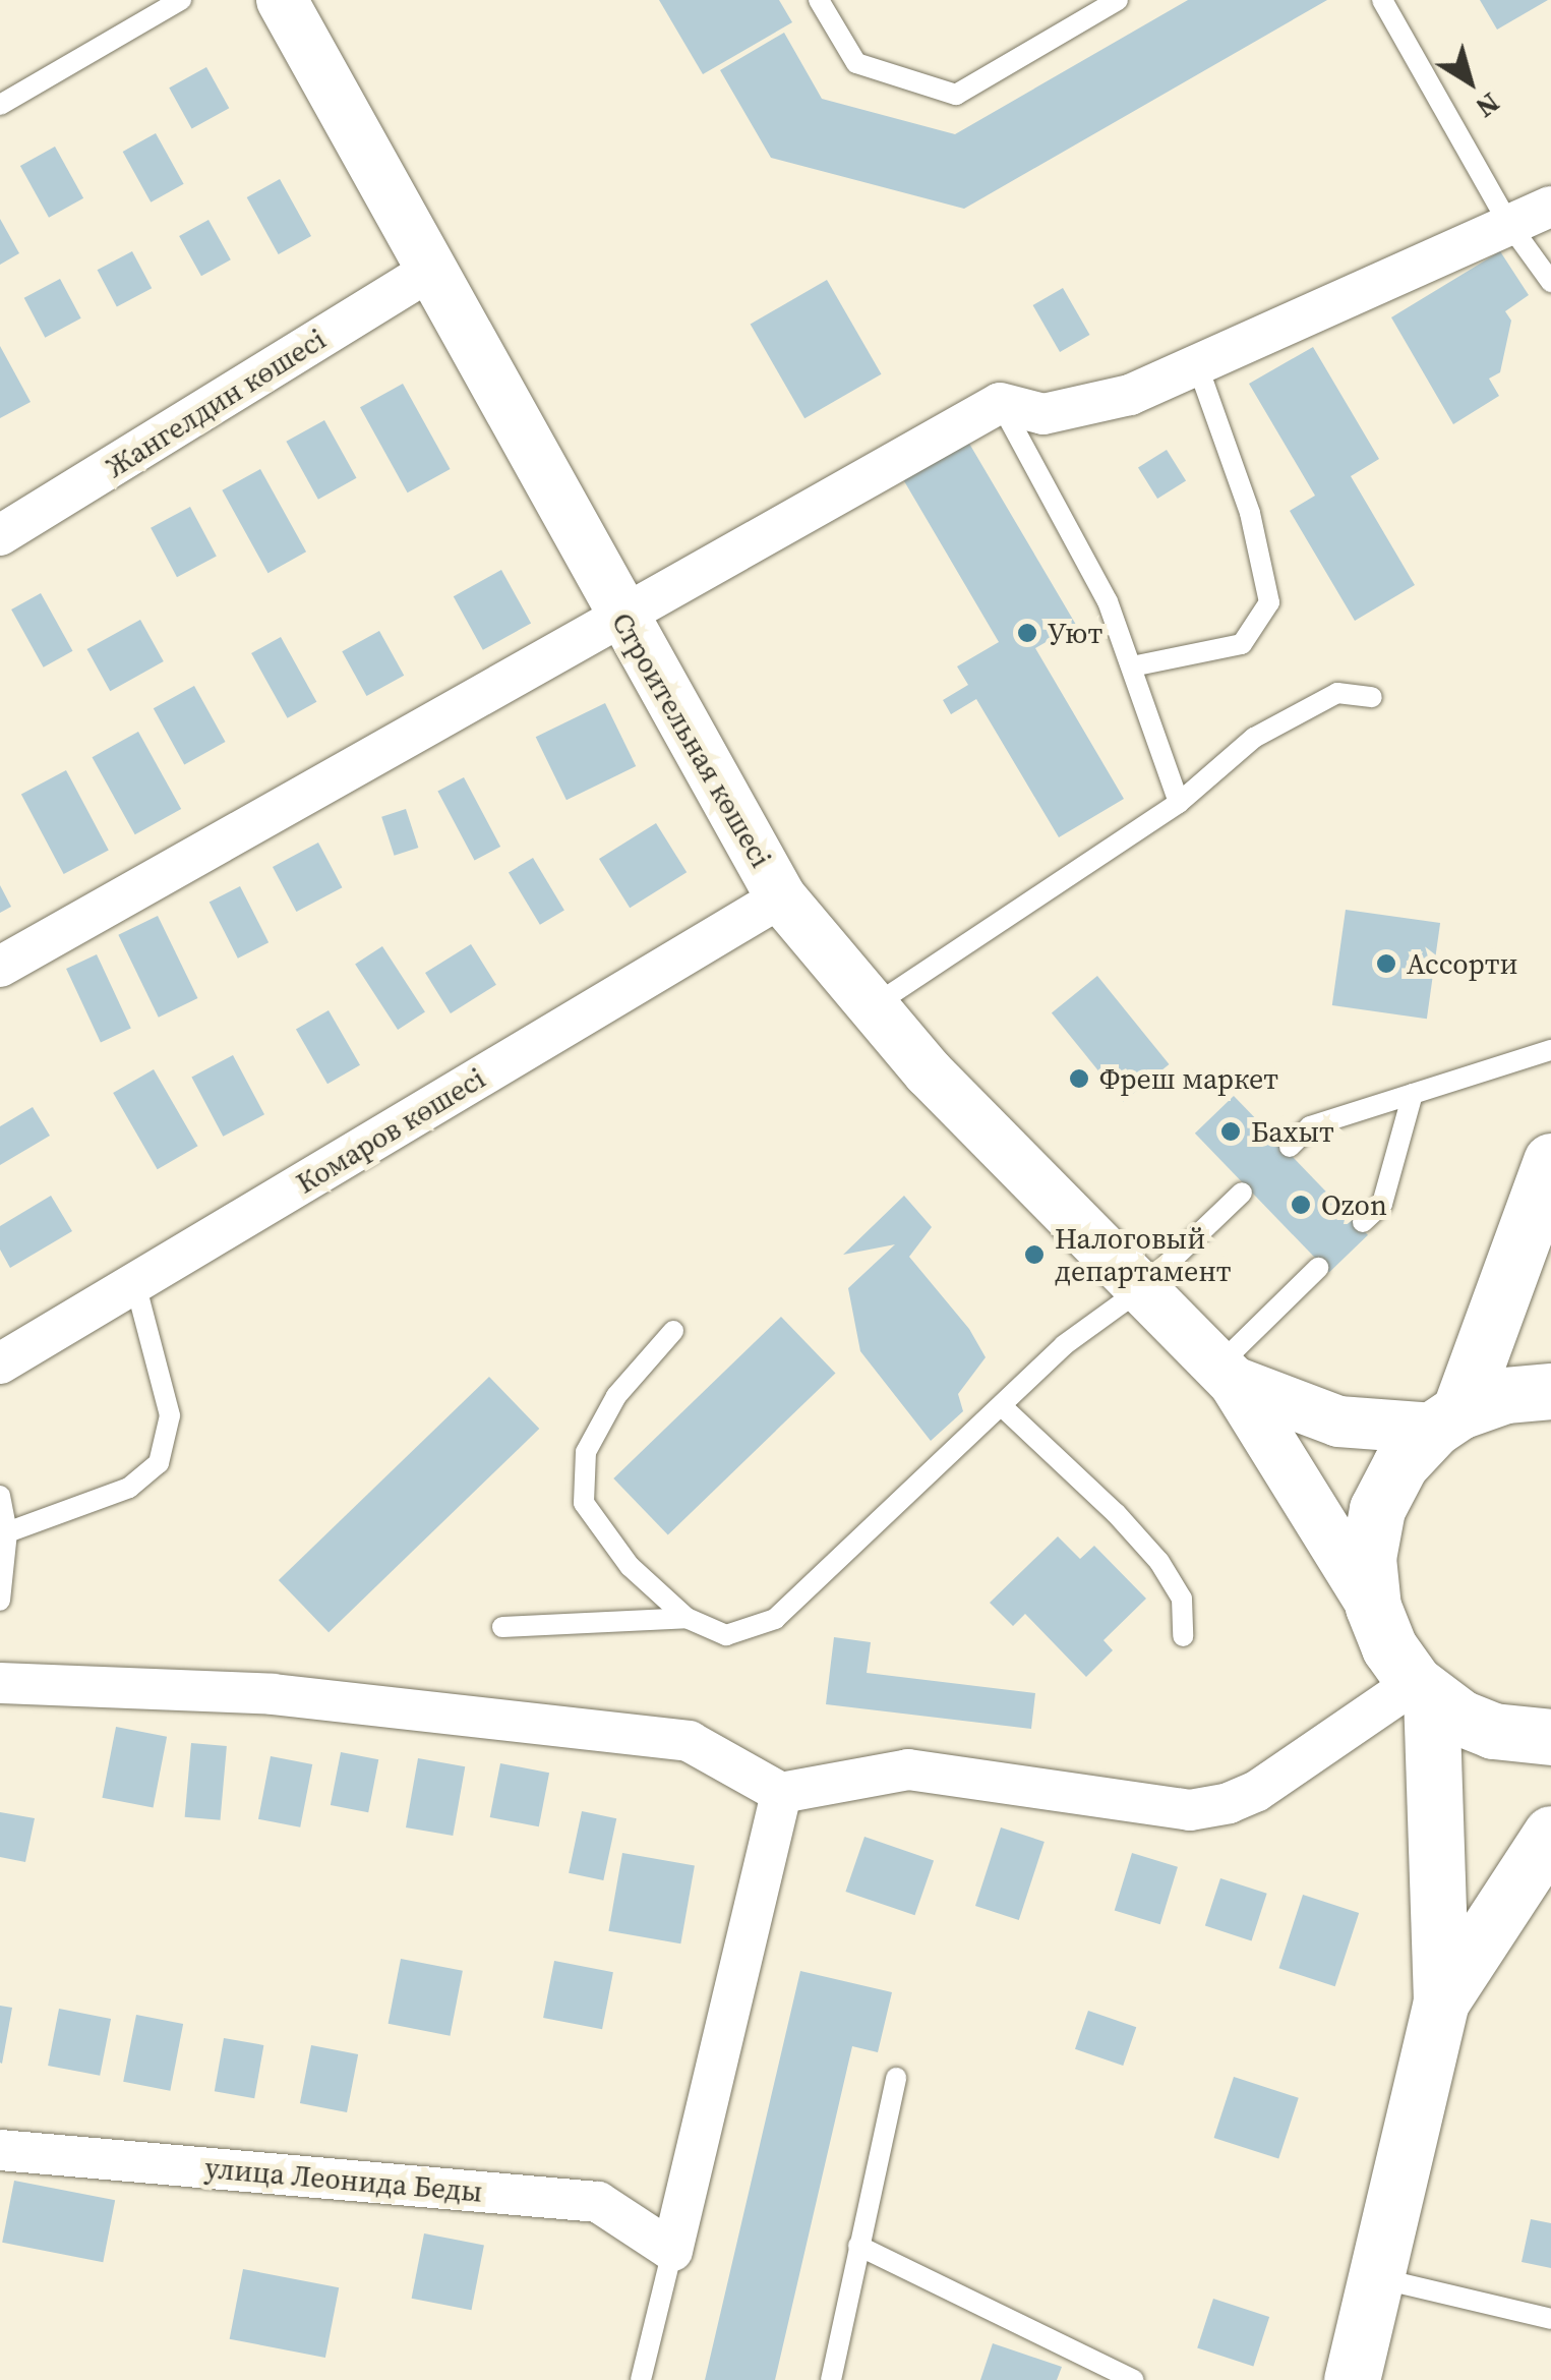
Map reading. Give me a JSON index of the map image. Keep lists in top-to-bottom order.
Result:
{
  "streets": {
    "street": [
      "Жангелдин көшесі",
      "Строительная көшесі",
      "Комаров көшесі",
      "улица Леонида Беды"
    ]
  },
  "crossings": [
    ["Жангелдин көшесі", "Строительная көшесі"],
    ["Строительная көшесі", "Комаров көшесі"]
  ],
  "places": [
    "Уют",
    "Ассорти",
    "Фреш маркет",
    "Бахыт",
    "Ozon",
    "Налоговый департамент"
  ],
  "north": "bottom right"
}
